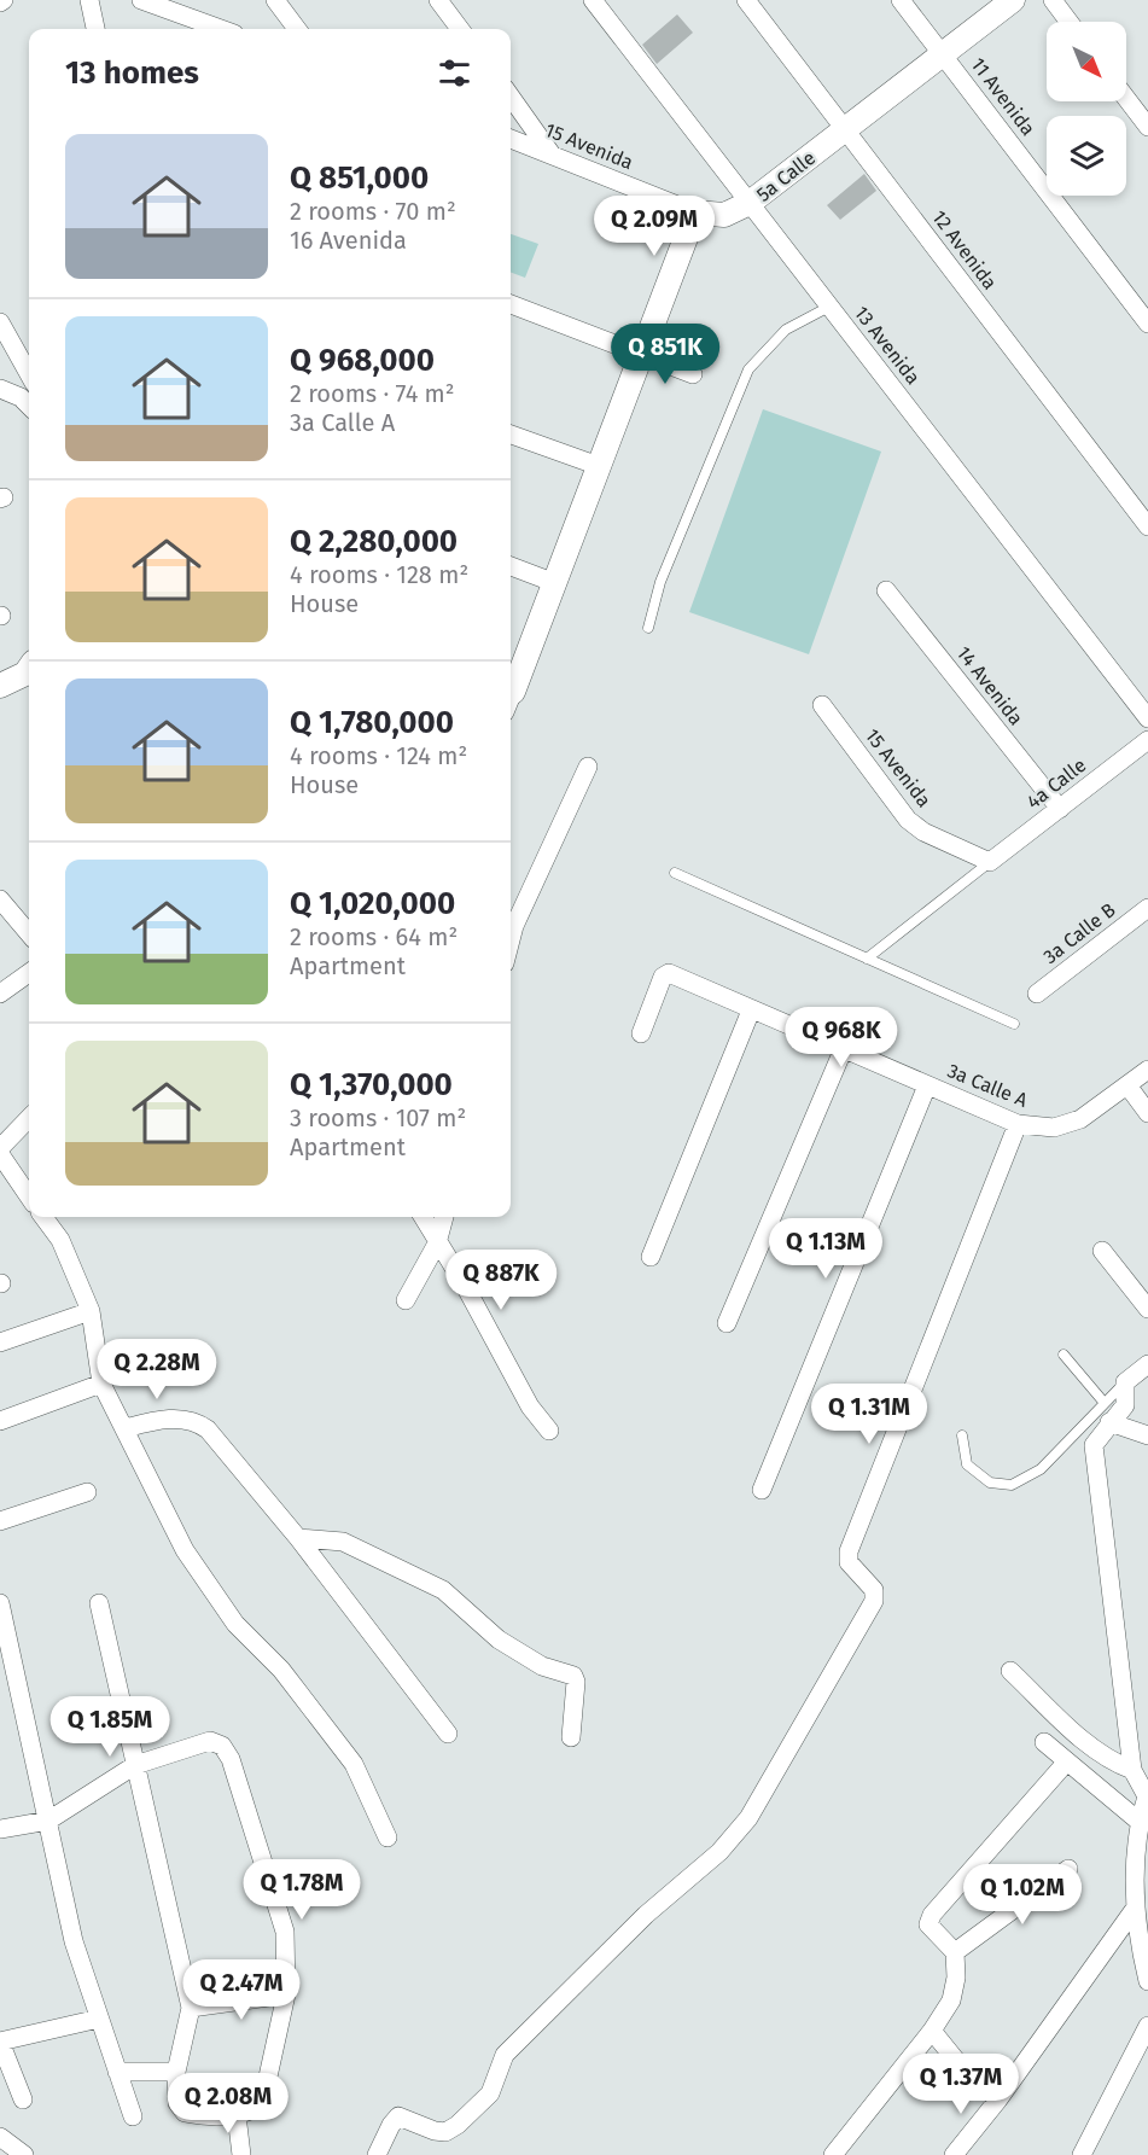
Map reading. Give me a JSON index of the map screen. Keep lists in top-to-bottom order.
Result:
{
  "streets": {
    "street": [
      "11 Avenida",
      "15 Avenida",
      "5a Calle",
      "12 Avenida",
      "13 Avenida",
      "14 Avenida",
      "4a Calle",
      "3a Calle B",
      "3a Calle A"
    ]
  },
  "crossings": [
    ["11 Avenida", "5a Calle"],
    ["15 Avenida", "5a Calle"],
    ["15 Avenida", "4a Calle"],
    ["5a Calle", "12 Avenida"],
    ["5a Calle", "13 Avenida"],
    ["14 Avenida", "4a Calle"]
  ],
  "north": "bottom right",
  "page": {
    "heading": "13 homes",
    "list": [
      {
        "name": "Q 851,000",
        "note": "2 rooms · 70 m² · 16 Avenida"
      },
      {
        "name": "Q 968,000",
        "note": "2 rooms · 74 m² · 3a Calle A"
      },
      {
        "name": "Q 2,280,000",
        "note": "4 rooms · 128 m² · House"
      },
      {
        "name": "Q 1,780,000",
        "note": "4 rooms · 124 m² · House"
      },
      {
        "name": "Q 1,020,000",
        "note": "2 rooms · 64 m² · Apartment"
      },
      {
        "name": "Q 1,370,000",
        "note": "3 rooms · 107 m² · Apartment"
      }
    ],
    "price": [
      "Q 2.09M",
      "Q 851K",
      "Q 968K",
      "Q 1.13M",
      "Q 887K",
      "Q 2.28M",
      "Q 1.31M",
      "Q 1.85M",
      "Q 1.78M",
      "Q 1.02M",
      "Q 2.47M",
      "Q 1.37M",
      "Q 2.08M"
    ]
  }
}
